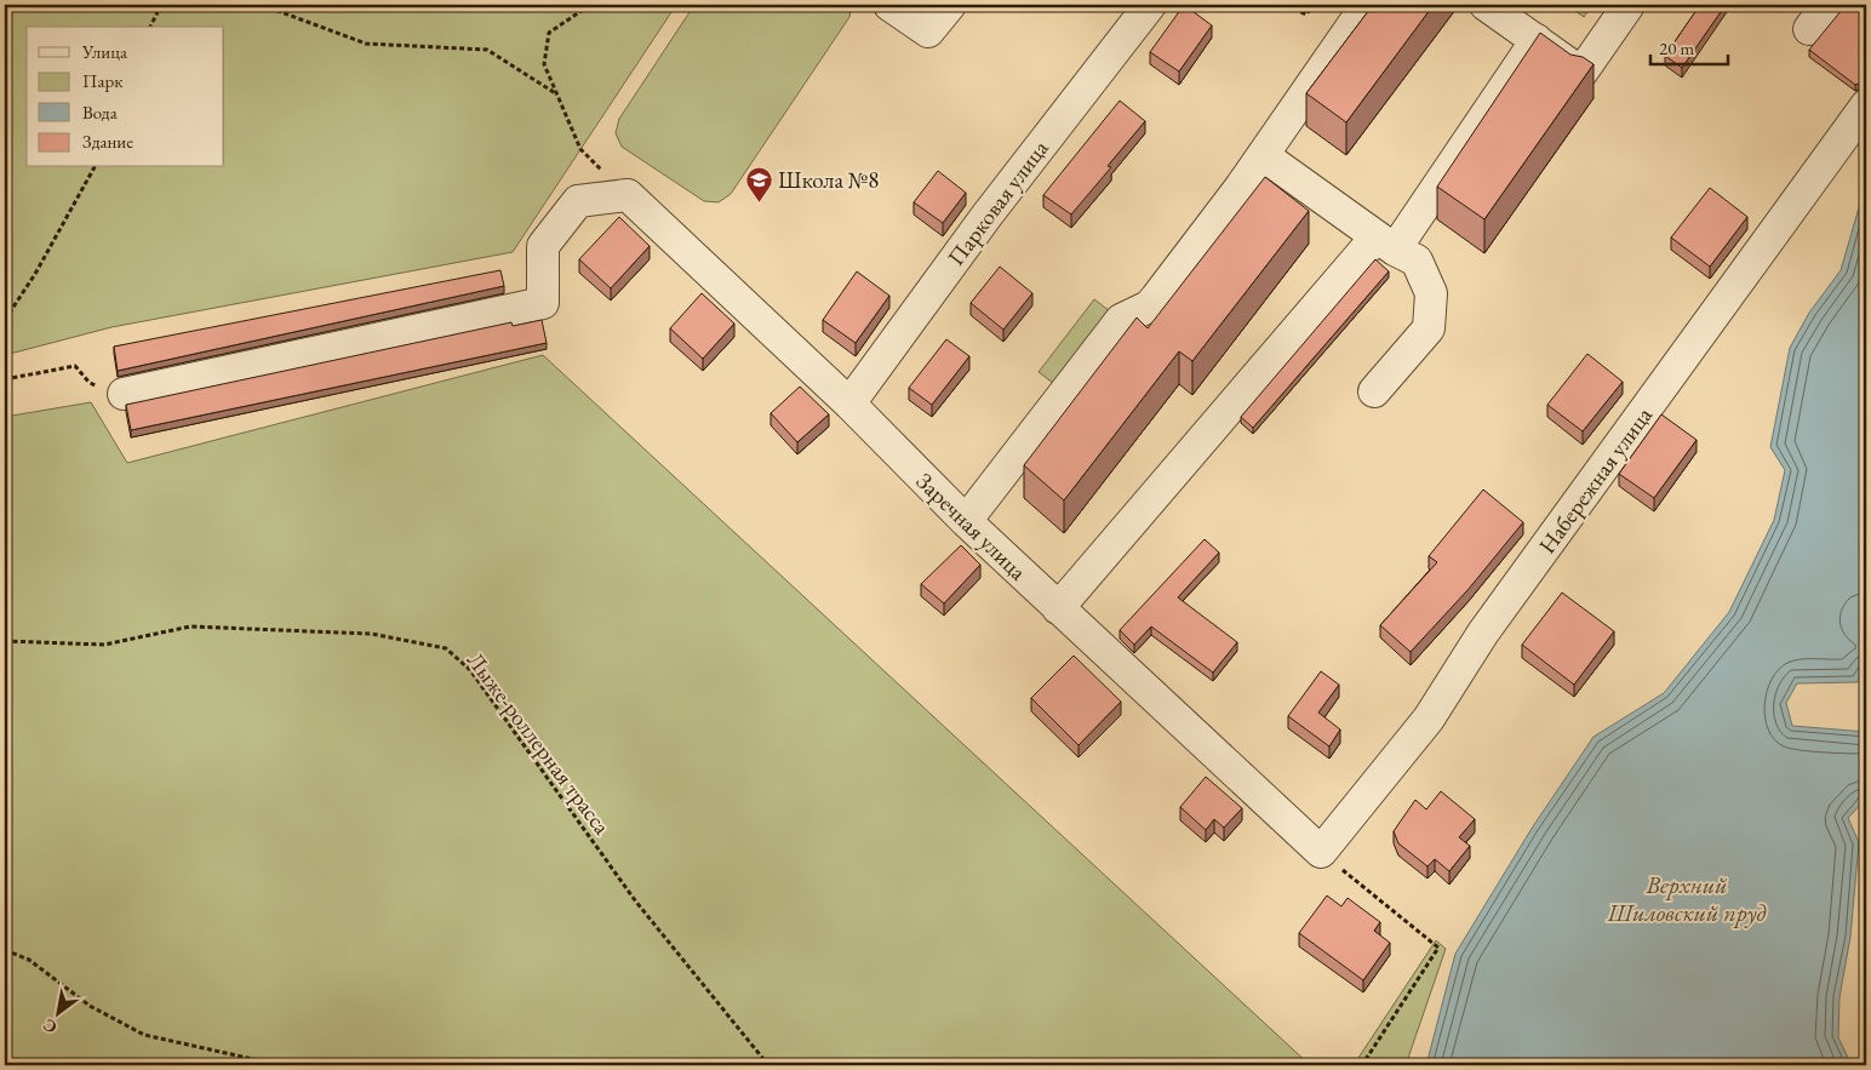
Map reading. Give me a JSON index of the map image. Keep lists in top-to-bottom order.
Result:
{
  "streets": {
    "street": ["Парковая улица", "Набережная улица", "Заречная улица"],
    "path": ["Лыже-роллерная трасса"]
  },
  "crossings": [
    ["Парковая улица", "Заречная улица"],
    ["Набережная улица", "Заречная улица"]
  ],
  "water": ["Верхний Шиловский пруд"],
  "places": {
    "school or university": ["Школа №8"]
  },
  "legend": [
    "Улица",
    "Парк",
    "Вода",
    "Здание"
  ],
  "scale_bar": "20 m",
  "north": "bottom left"
}
